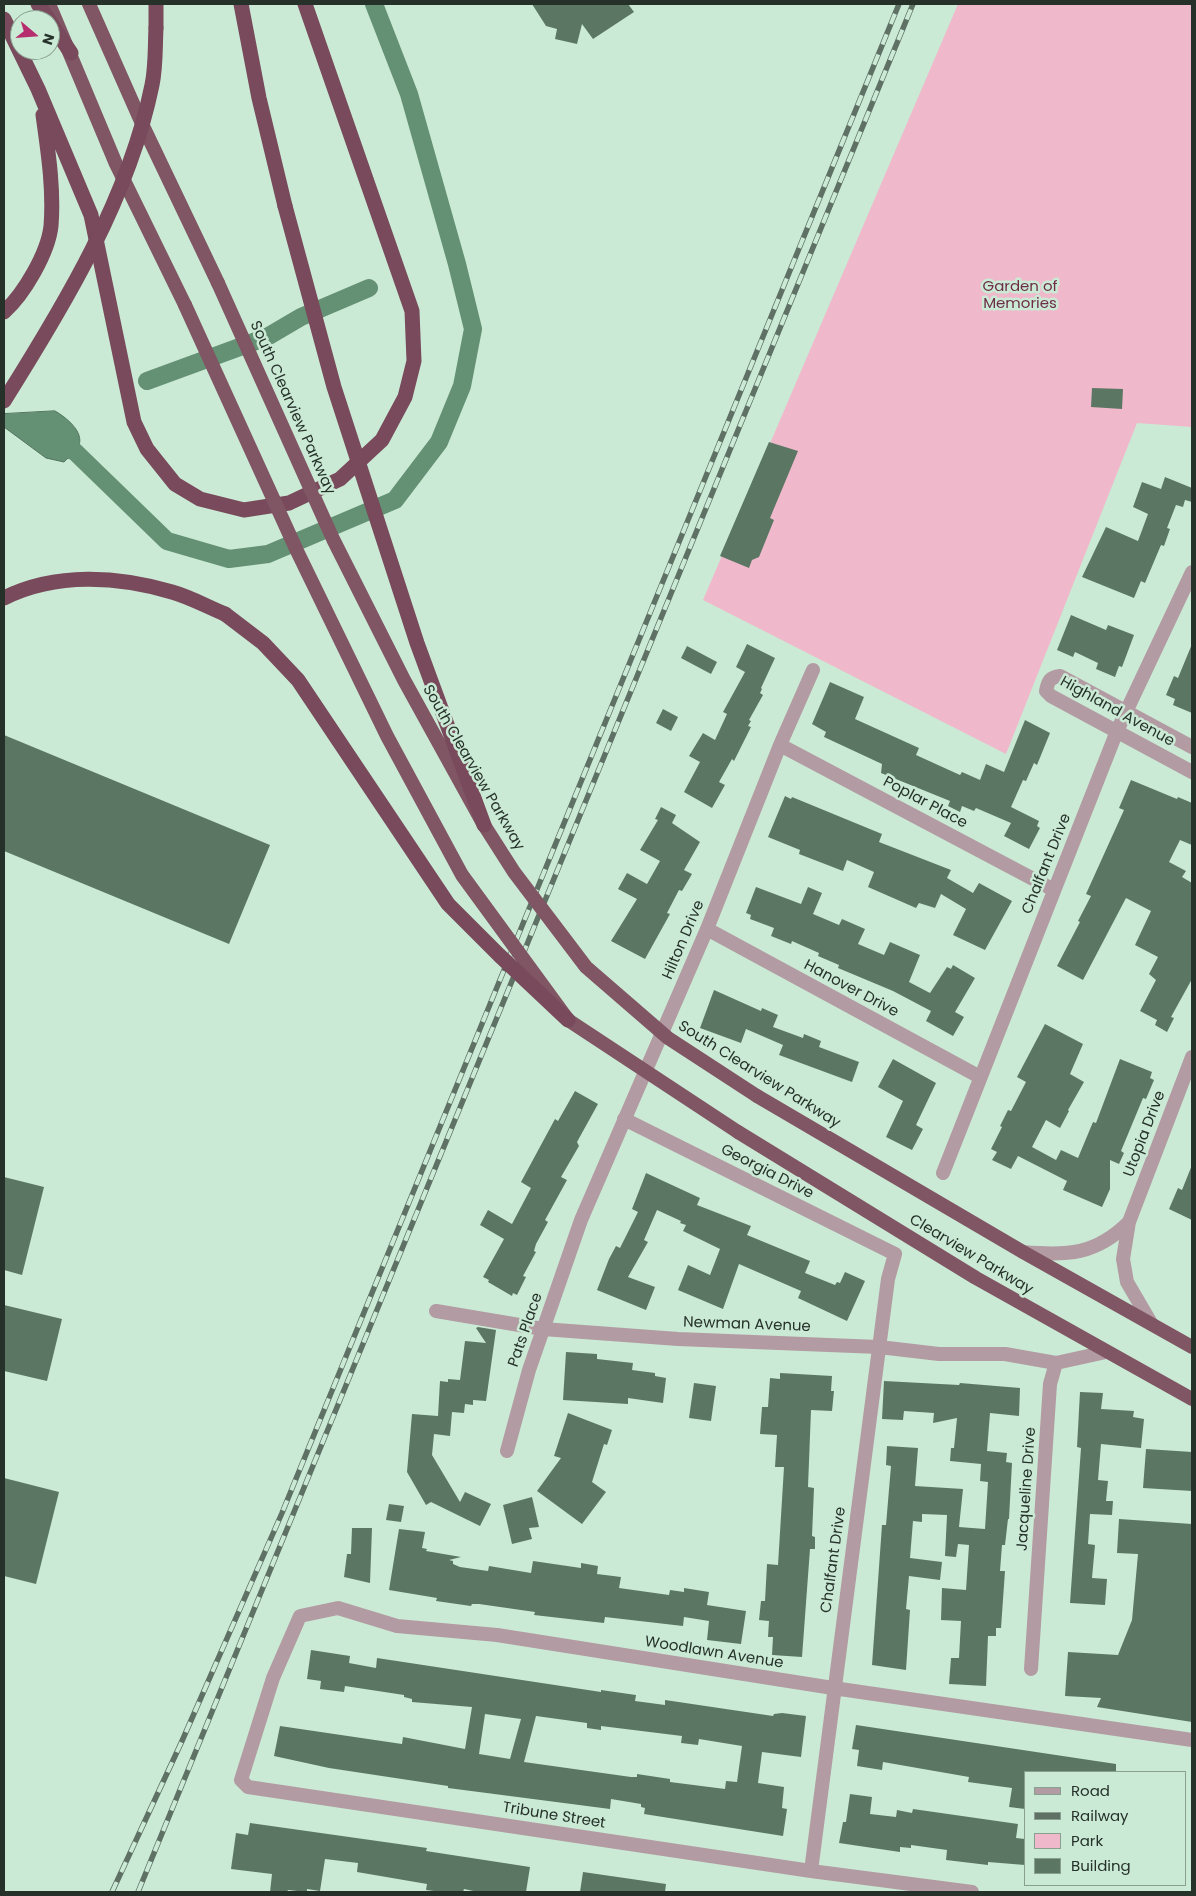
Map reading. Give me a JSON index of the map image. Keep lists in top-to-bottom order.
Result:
{
  "streets": {
    "highway": ["South Clearview Parkway", "Clearview Parkway"],
    "street": [
      "Highland Avenue",
      "Poplar Place",
      "Chalfant Drive",
      "Hilton Drive",
      "Hanover Drive",
      "Utopia Drive",
      "Georgia Drive",
      "Newman Avenue",
      "Pats Place",
      "Jacqueline Drive",
      "Woodlawn Avenue",
      "Tribune Street"
    ]
  },
  "crossings": [
    ["South Clearview Parkway", "Utopia Drive"],
    ["Highland Avenue", "Chalfant Drive"],
    ["Poplar Place", "Chalfant Drive"],
    ["Poplar Place", "Hilton Drive"],
    ["Chalfant Drive", "Hanover Drive"],
    ["Chalfant Drive", "Georgia Drive"],
    ["Chalfant Drive", "Newman Avenue"],
    ["Chalfant Drive", "Woodlawn Avenue"],
    ["Chalfant Drive", "Tribune Street"],
    ["Hilton Drive", "Hanover Drive"],
    ["Hilton Drive", "Georgia Drive"],
    ["Hilton Drive", "Pats Place"],
    ["Newman Avenue", "Pats Place"],
    ["Newman Avenue", "Jacqueline Drive"],
    ["Woodlawn Avenue", "Tribune Street"]
  ],
  "parks": ["Garden of Memories"],
  "legend": [
    "Road",
    "Railway",
    "Park",
    "Building"
  ],
  "north": "right"
}
